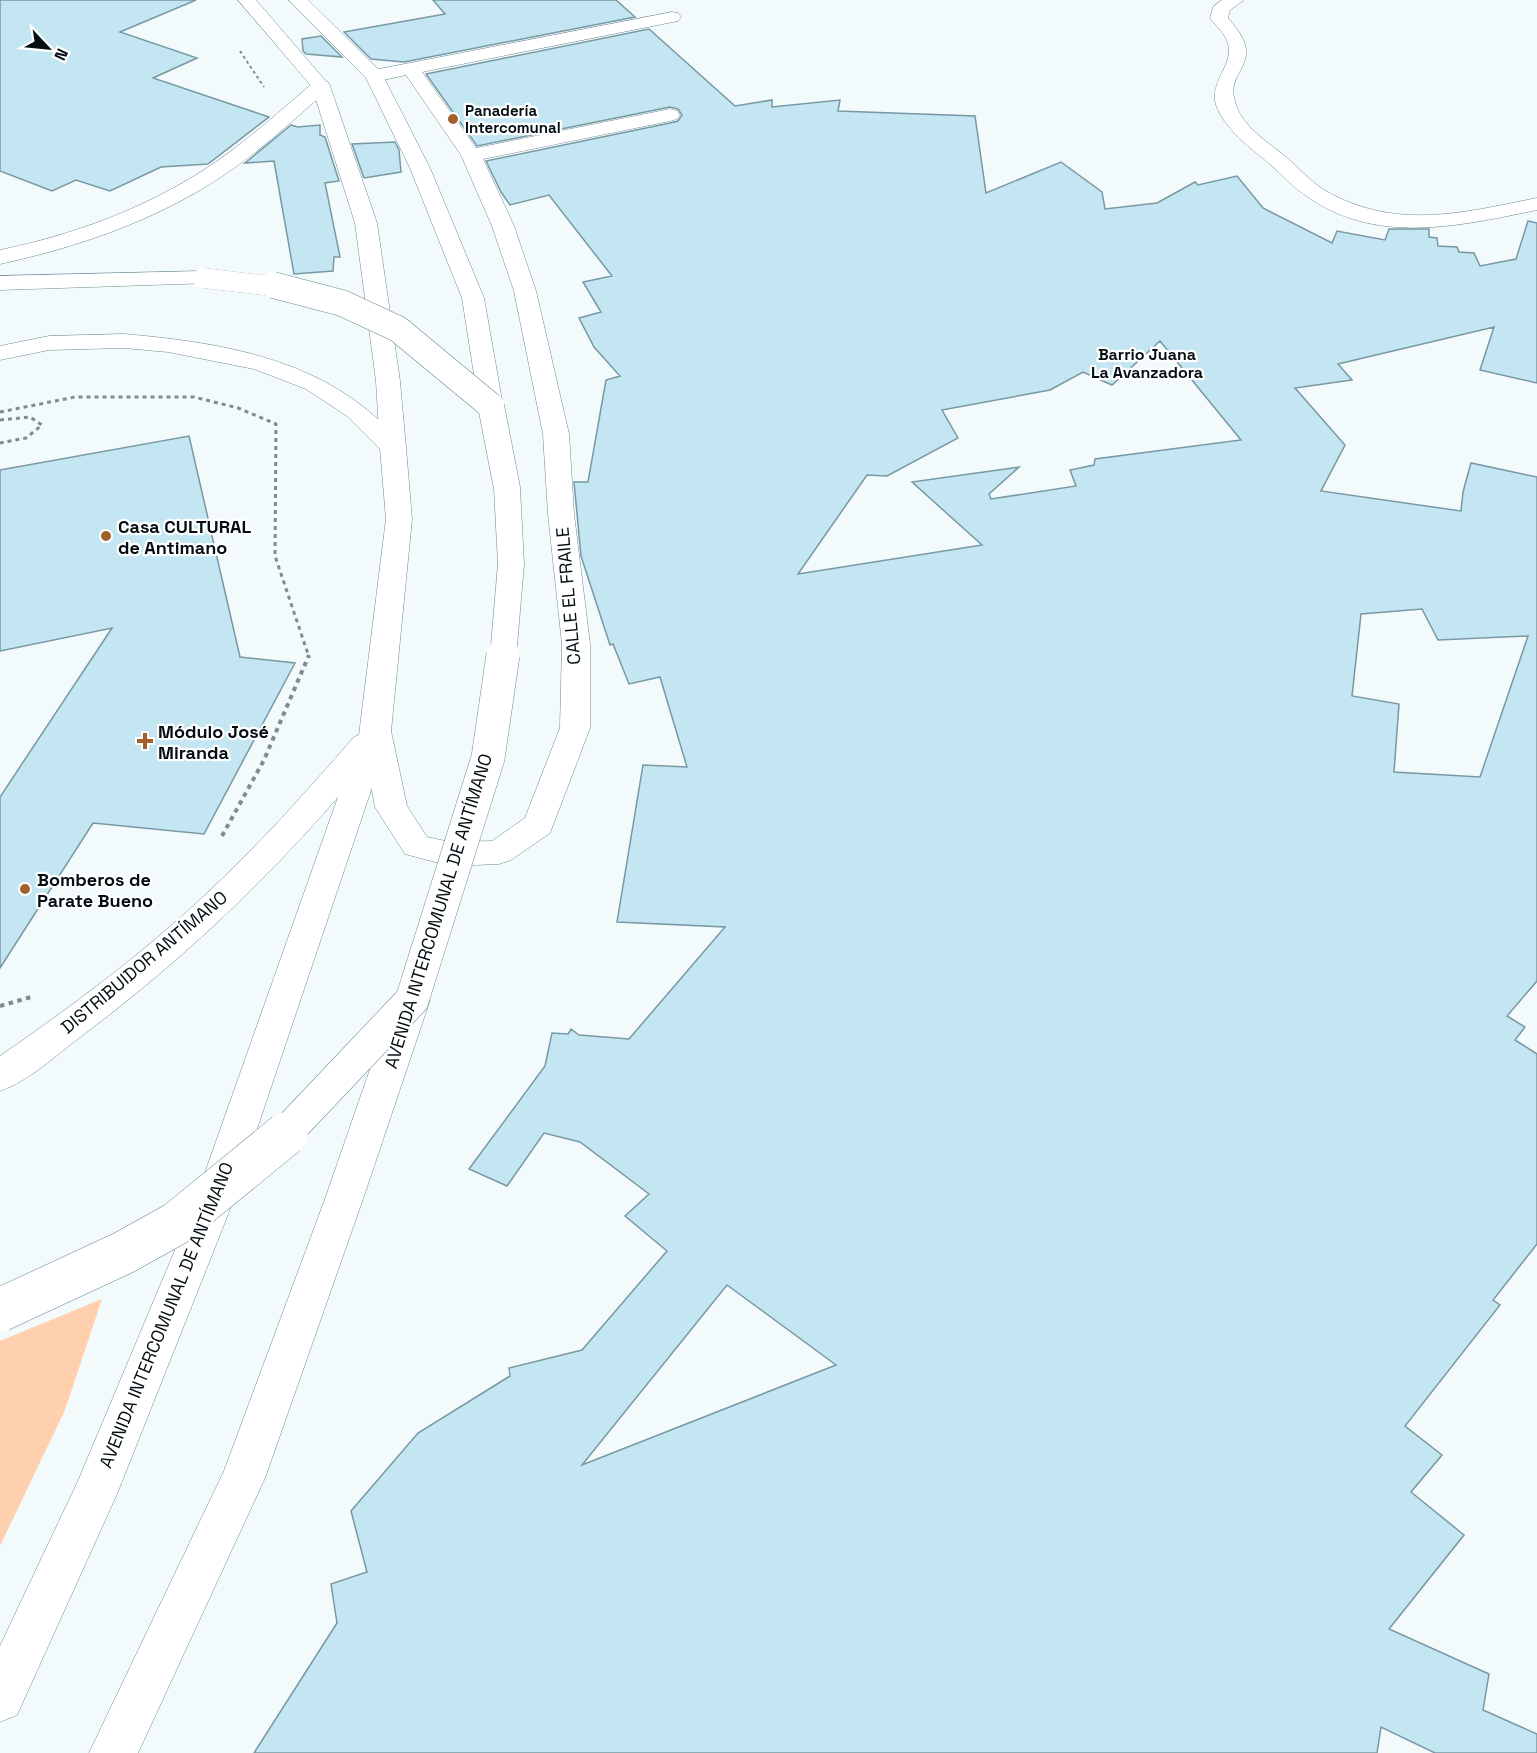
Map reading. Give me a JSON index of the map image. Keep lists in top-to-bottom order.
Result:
{
  "streets": {
    "main road": ["CALLE EL FRAILE", "AVENIDA INTERCOMUNAL DE ANTÍMANO", "DISTRIBUIDOR ANTÍMANO"]
  },
  "crossings": [
    ["CALLE EL FRAILE", "AVENIDA INTERCOMUNAL DE ANTÍMANO"],
    ["CALLE EL FRAILE", "DISTRIBUIDOR ANTÍMANO"],
    ["AVENIDA INTERCOMUNAL DE ANTÍMANO", "DISTRIBUIDOR ANTÍMANO"]
  ],
  "districts": ["Barrio Juana La Avanzadora"],
  "places": {
    "other": ["Panadería Intercomunal", "Casa CULTURAL de Antimano", "Bomberos de Parate Bueno"],
    "health": ["Módulo José Miranda"]
  },
  "north": "bottom right"
}
